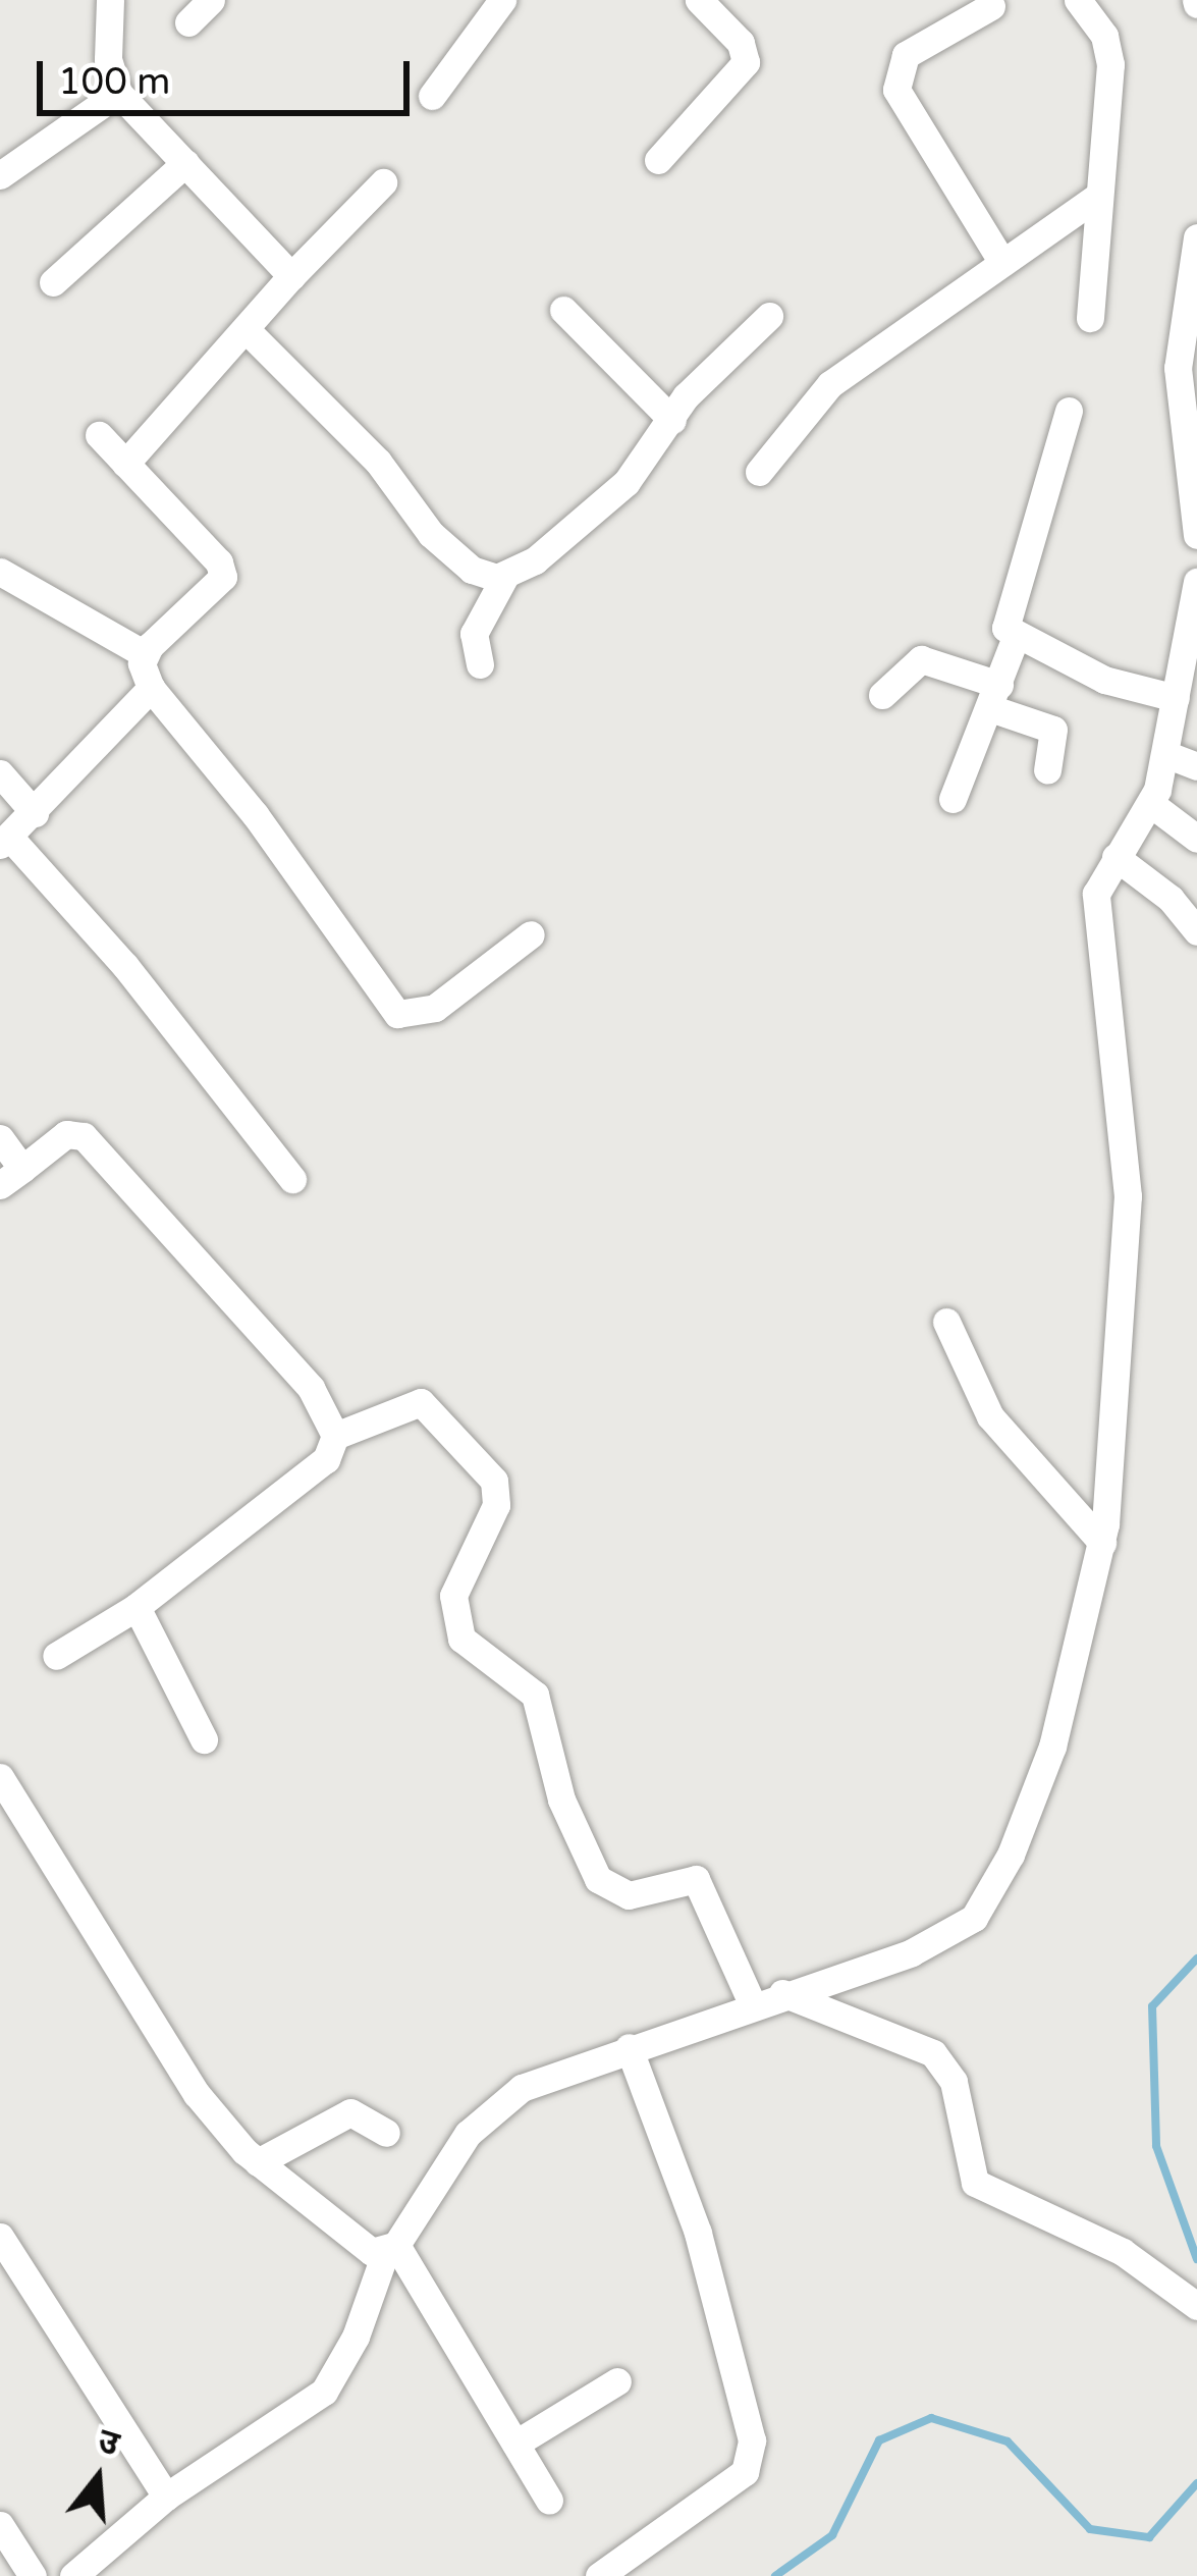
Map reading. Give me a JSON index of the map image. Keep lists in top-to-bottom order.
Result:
{
  "scale_bar": "100 m",
  "north": "top"
}
